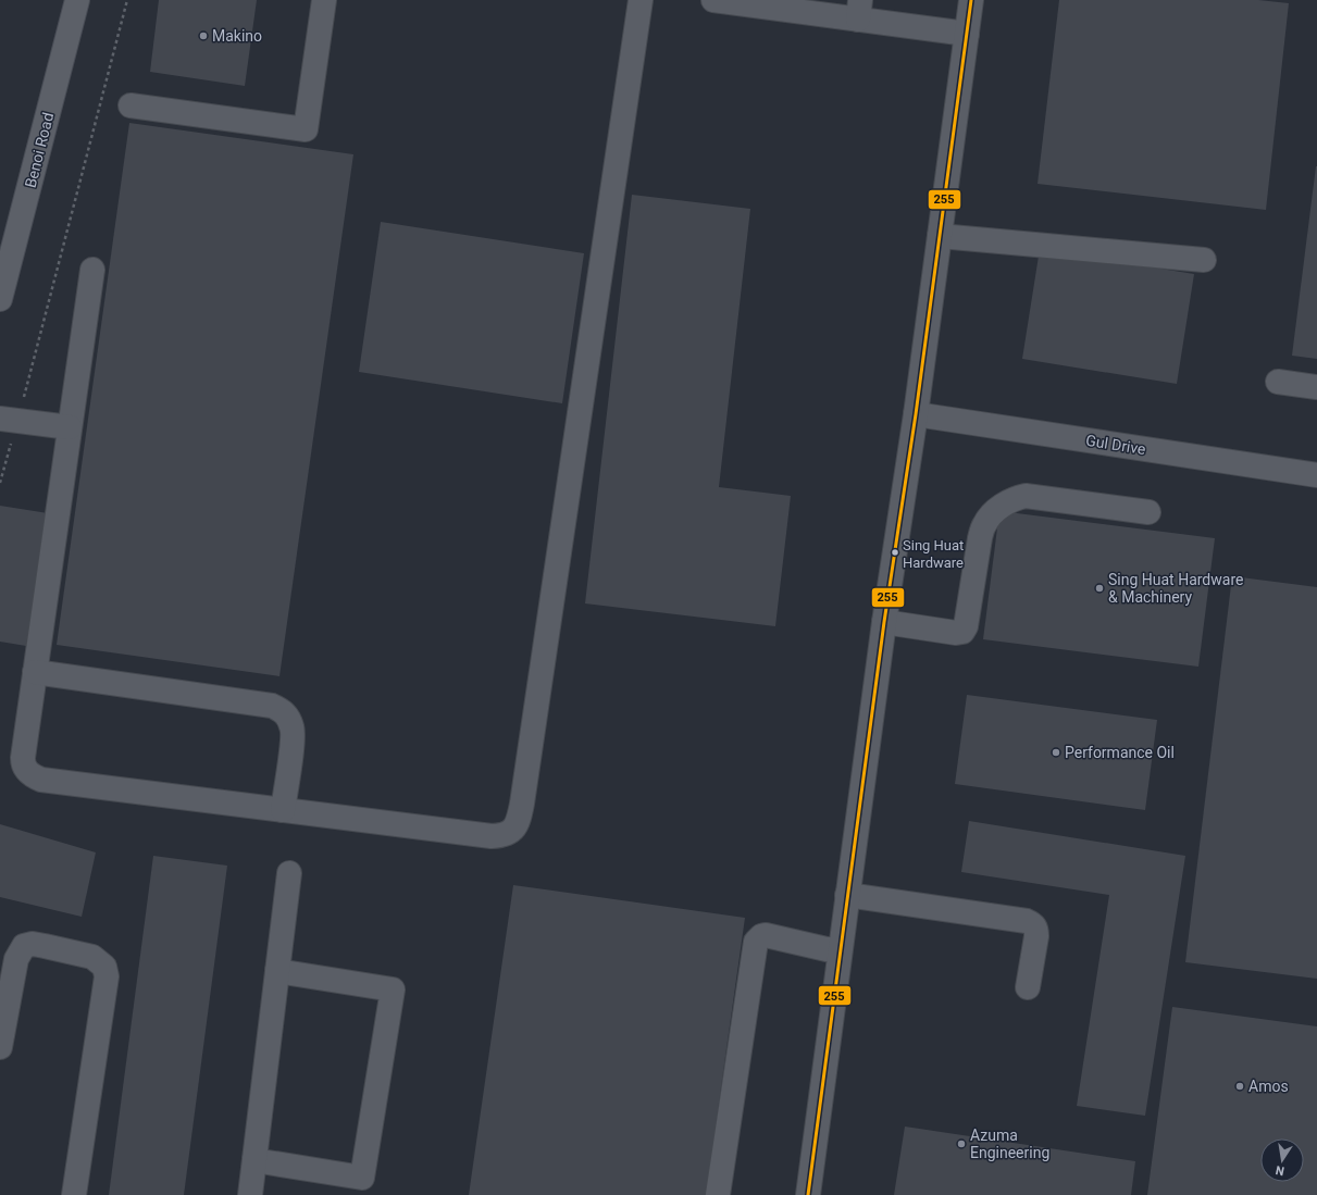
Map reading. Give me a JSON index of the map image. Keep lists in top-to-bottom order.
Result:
{
  "streets": {
    "main road": ["Benoi Road"],
    "street": ["Gul Drive"]
  },
  "places": [
    "Makino",
    "Sing Huat Hardware",
    "Sing Huat Hardware & Machinery",
    "Performance Oil",
    "Amos",
    "Azuma Engineering"
  ],
  "lines": ["transit line 255"],
  "north": "bottom"
}
